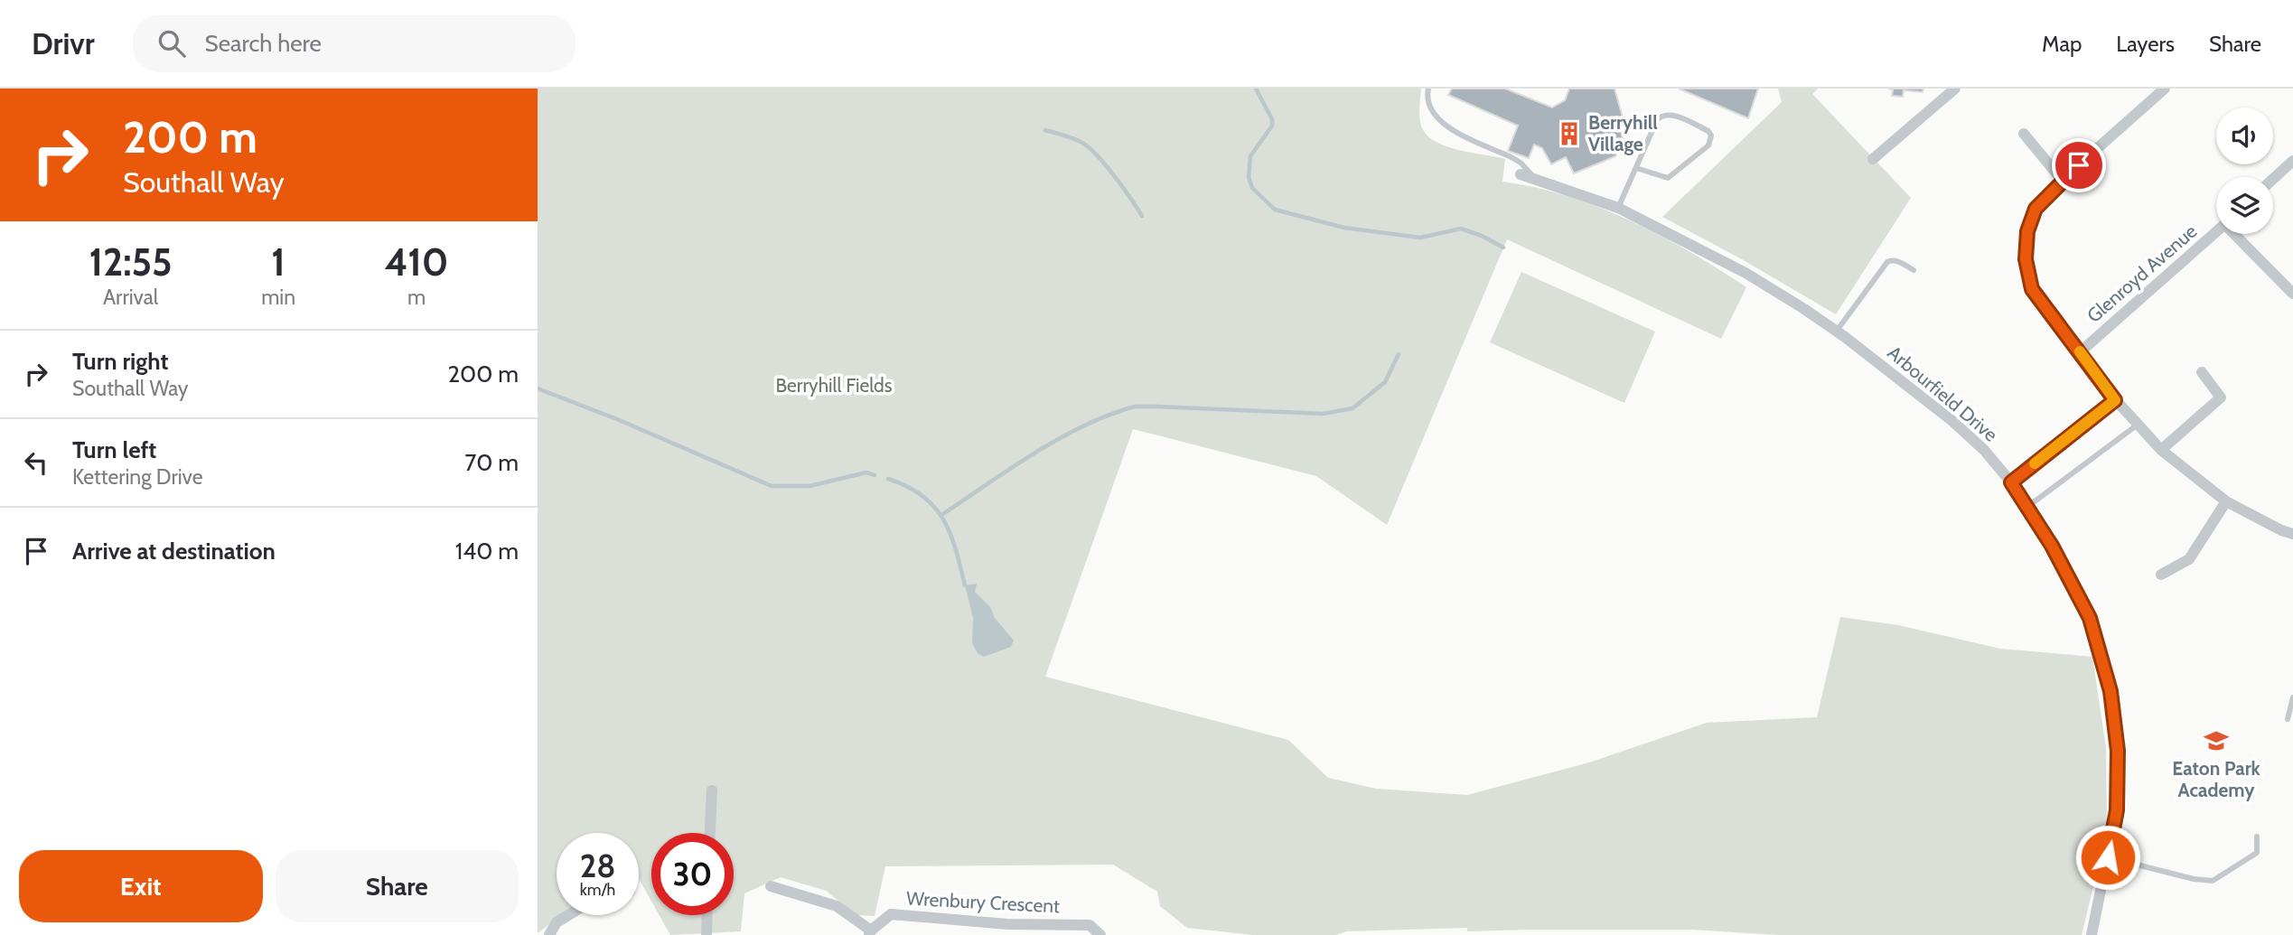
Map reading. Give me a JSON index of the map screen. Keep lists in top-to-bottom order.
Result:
{
  "streets": {
    "street": ["Glenroyd Avenue", "Arbourfield Drive", "Wrenbury Crescent"]
  },
  "parks": ["Berryhill Fields"],
  "places": {
    "building": ["Berryhill Village"],
    "school or university": ["Eaton Park Academy"]
  },
  "page": {
    "header": "Drivr",
    "search": "Search here",
    "nav": ["Map", "Layers", "Share"],
    "turn": ["200 m", "Southall Way"],
    "eta": [
      "12:55",
      "Arrival",
      "1",
      "min",
      "410",
      "m"
    ],
    "list": [
      {
        "name": "Turn right",
        "note": "Southall Way",
        "value": "200 m"
      },
      {
        "name": "Turn left",
        "note": "Kettering Drive",
        "value": "70 m"
      },
      {
        "name": "Arrive at destination",
        "value": "140 m"
      }
    ],
    "speed": "28 km/h",
    "limit": "30",
    "buttons": ["Exit", "Share"]
  }
}
